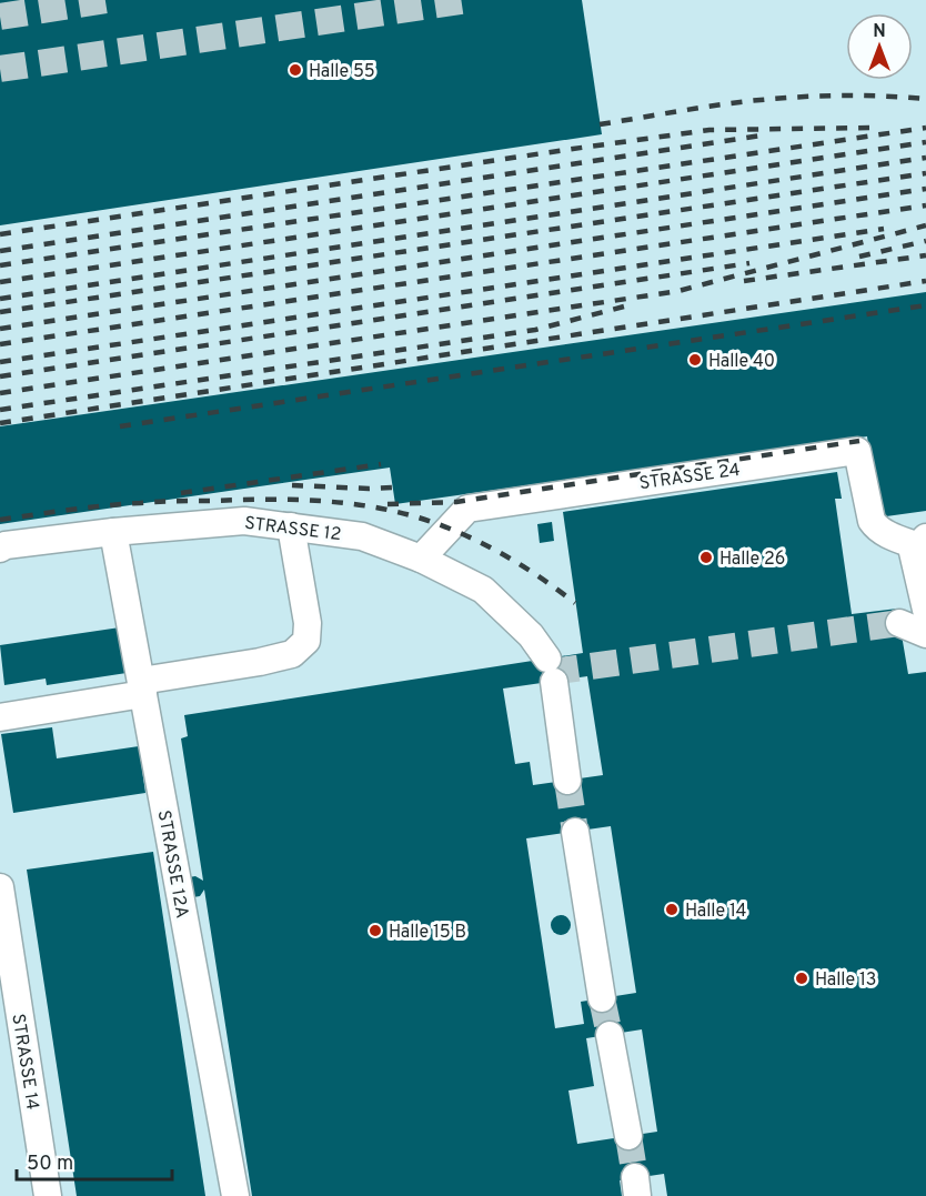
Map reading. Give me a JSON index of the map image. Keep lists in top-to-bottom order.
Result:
{
  "streets": {
    "street": [
      "STRASSE 24",
      "STRASSE 12",
      "STRASSE 12A",
      "STRASSE 14"
    ]
  },
  "crossings": [
    ["STRASSE 24", "STRASSE 12"],
    ["STRASSE 12", "STRASSE 12A"]
  ],
  "places": [
    "Halle 55",
    "Halle 40",
    "Halle 26",
    "Halle 14",
    "Halle 15 B",
    "Halle 13"
  ],
  "scale_bar": "50 m",
  "north": "top"
}
